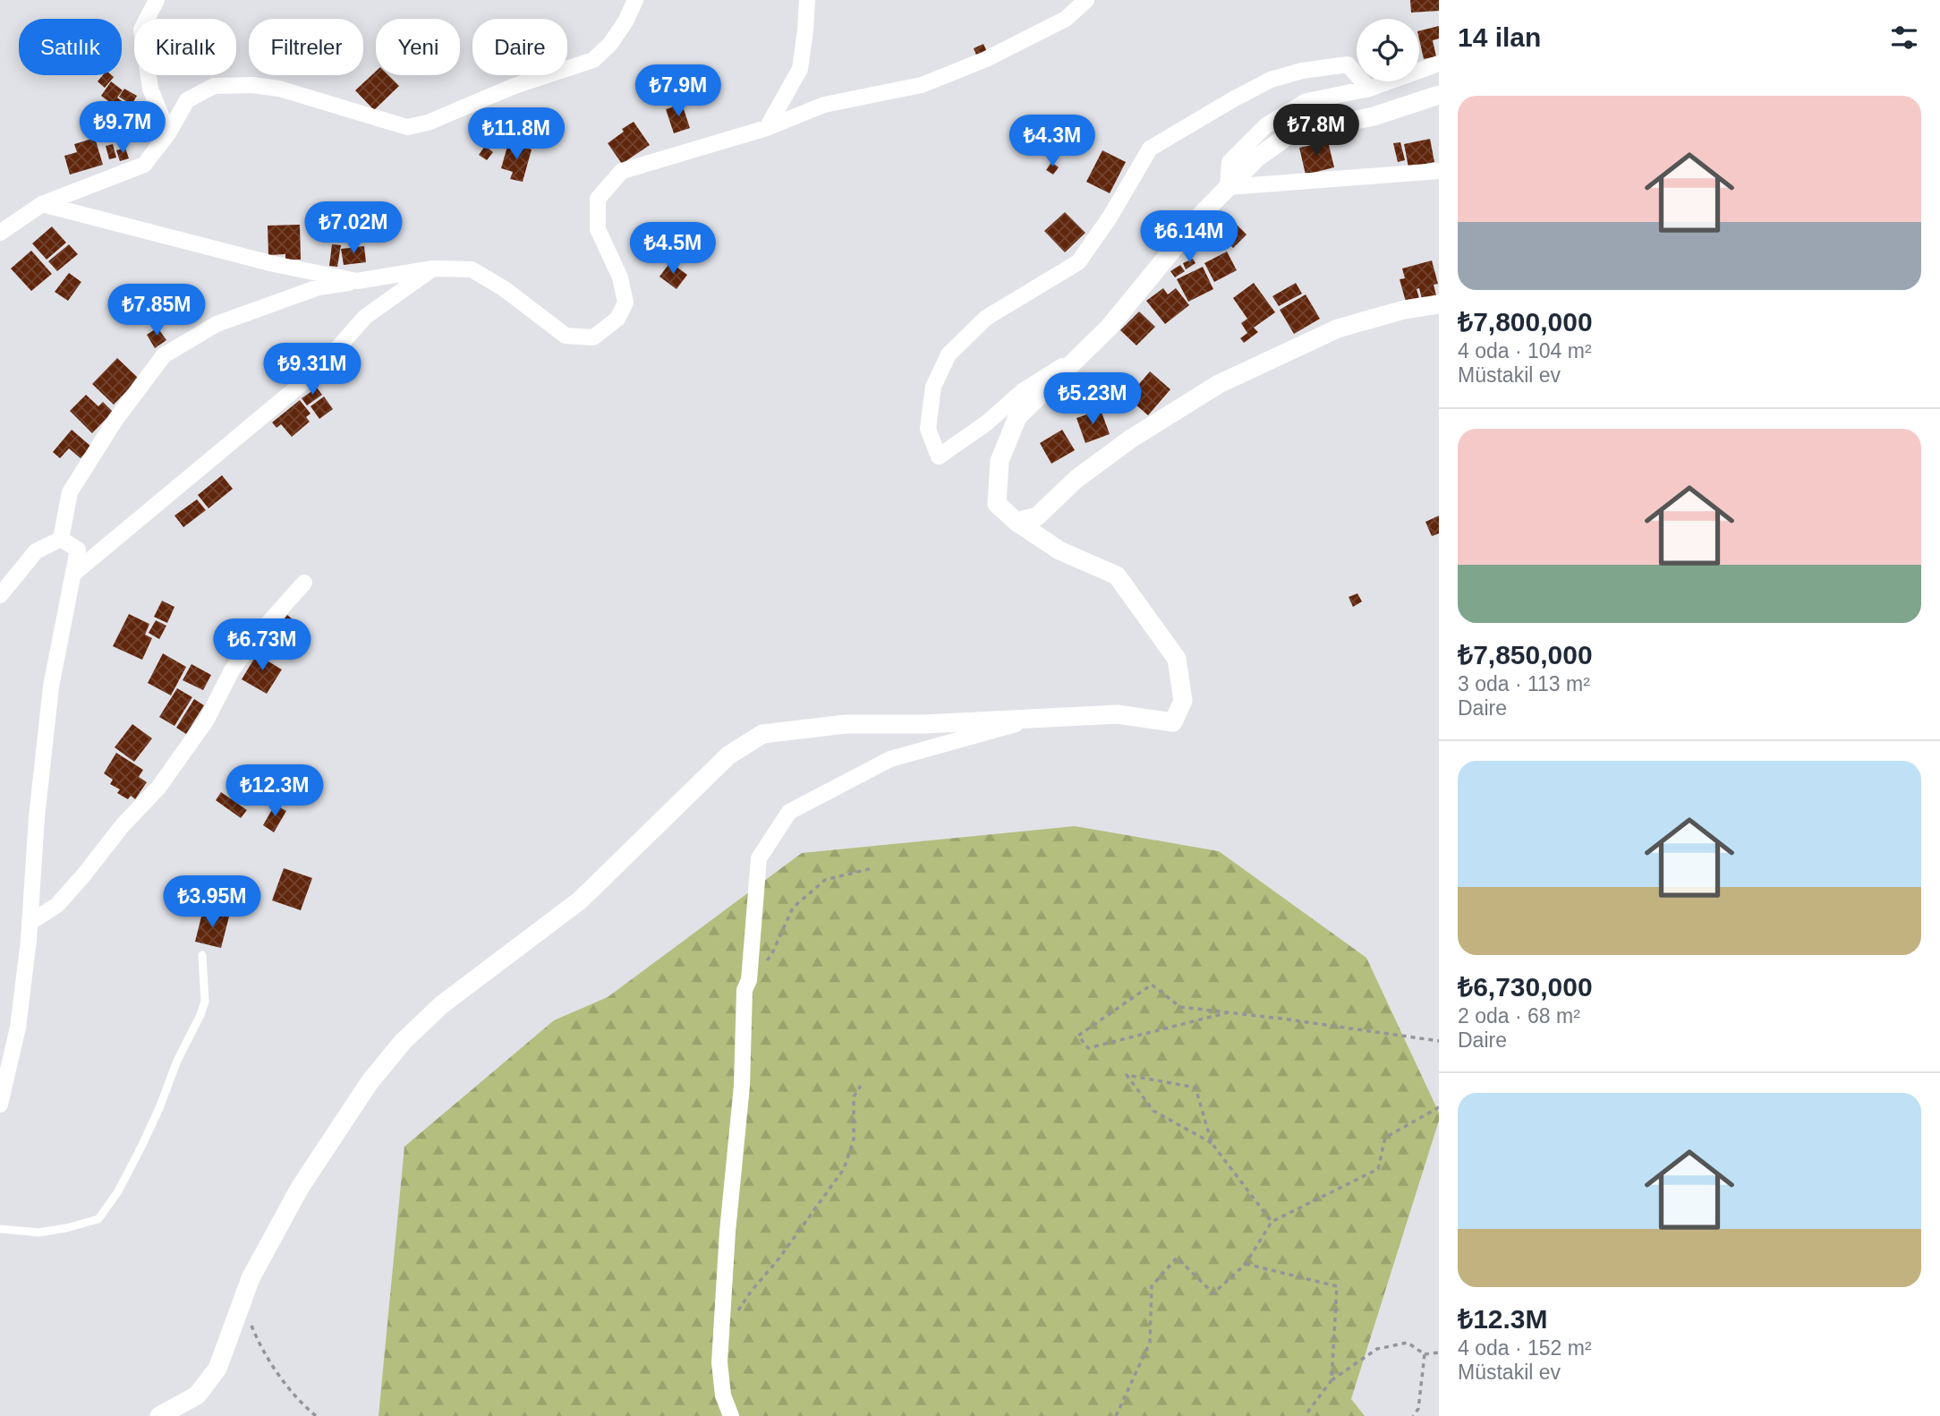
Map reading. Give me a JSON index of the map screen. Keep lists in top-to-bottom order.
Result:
{
  "page": {
    "heading": "14 ilan",
    "chip": [
      "Satılık",
      "Kiralık",
      "Filtreler",
      "Yeni",
      "Daire"
    ],
    "price": [
      "₺7.9M",
      "₺9.7M",
      "₺7.8M",
      "₺11.8M",
      "₺4.3M",
      "₺7.02M",
      "₺6.14M",
      "₺4.5M",
      "₺7.85M",
      "₺9.31M",
      "₺5.23M",
      "₺6.73M",
      "₺12.3M",
      "₺3.95M"
    ],
    "list": [
      {
        "name": "₺7,800,000",
        "note": "4 oda · 104 m² · Müstakil ev"
      },
      {
        "name": "₺7,850,000",
        "note": "3 oda · 113 m² · Daire"
      },
      {
        "name": "₺6,730,000",
        "note": "2 oda · 68 m² · Daire"
      },
      {
        "name": "₺12.3M",
        "note": "4 oda · 152 m² · Müstakil ev"
      }
    ]
  }
}
